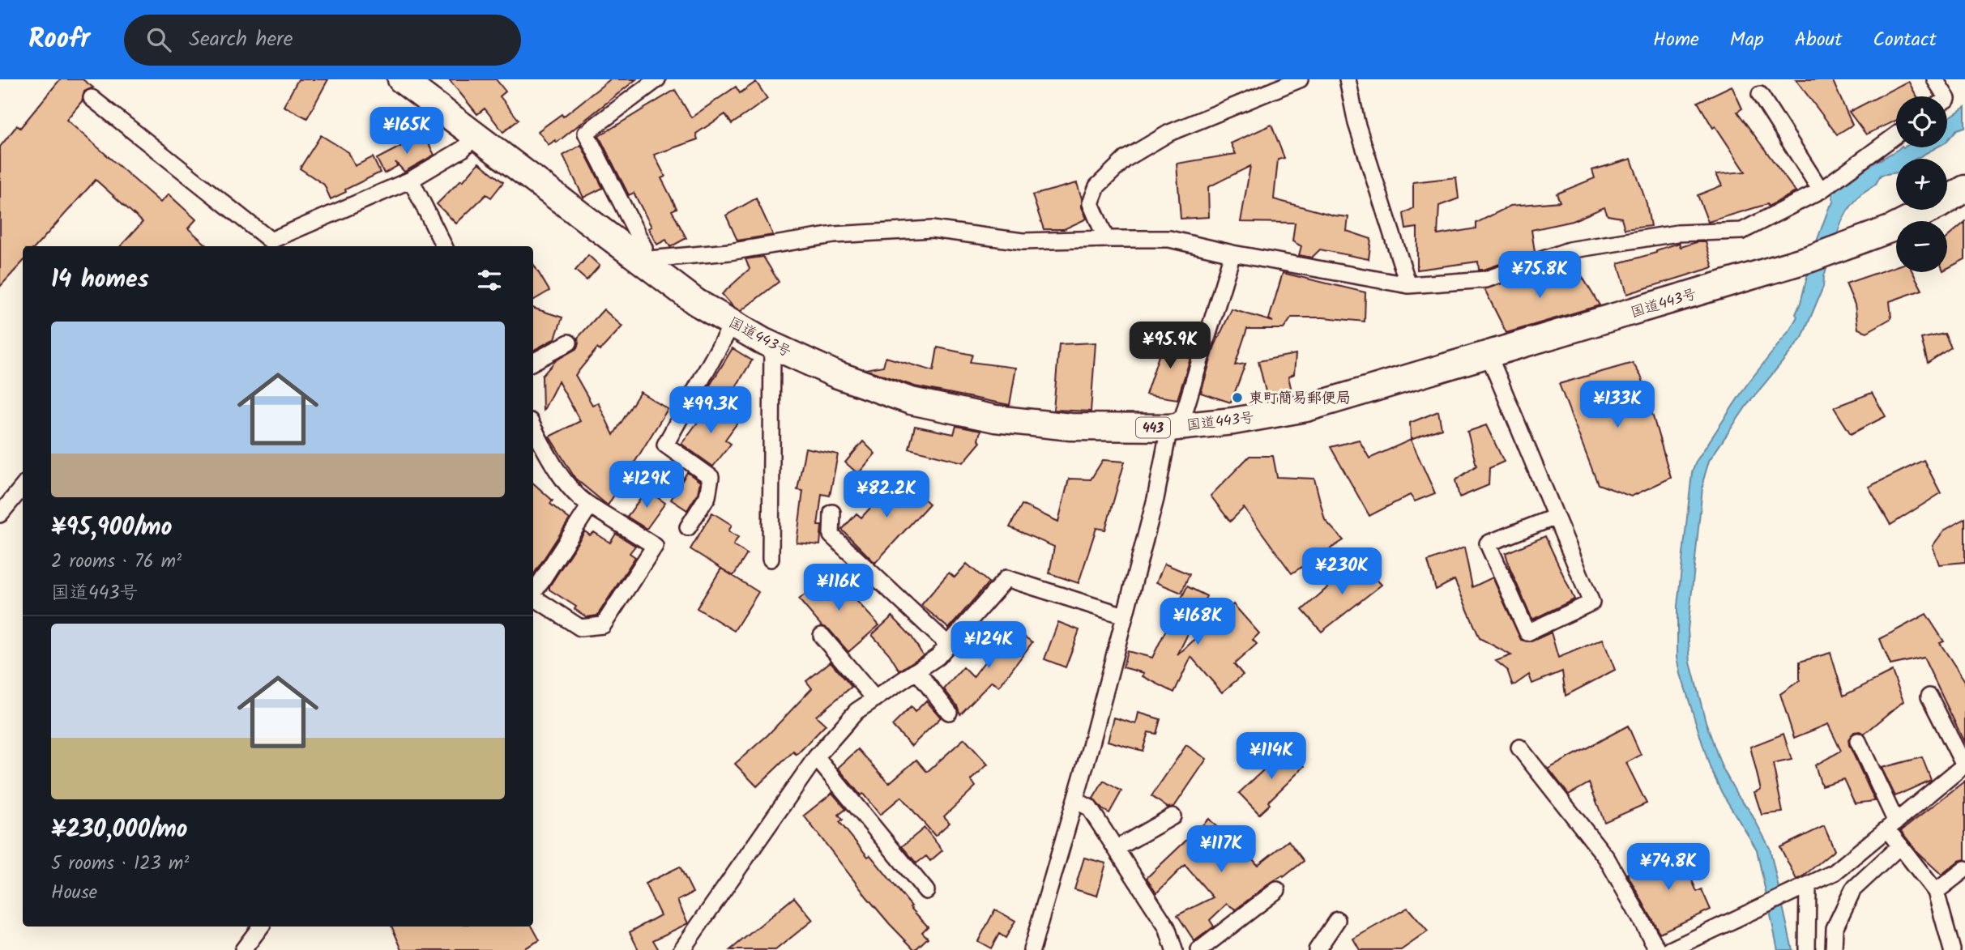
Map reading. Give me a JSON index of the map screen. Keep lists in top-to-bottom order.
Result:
{
  "streets": {
    "highway": ["国道443号", "443"]
  },
  "places": ["東町簡易郵便局"],
  "page": {
    "header": "Roofr",
    "search": "Search here",
    "nav": [
      "Home",
      "Map",
      "About",
      "Contact"
    ],
    "map_buttons": ["+", "−"],
    "price": [
      "¥165K",
      "¥75.8K",
      "¥95.9K",
      "¥133K",
      "¥99.3K",
      "¥129K",
      "¥82.2K",
      "¥230K",
      "¥116K",
      "¥168K",
      "¥124K",
      "¥114K",
      "¥117K",
      "¥74.8K"
    ],
    "heading": "14 homes",
    "list": [
      {
        "name": "¥95,900/mo",
        "note": "2 rooms · 76 m² · 国道443号"
      },
      {
        "name": "¥230,000/mo",
        "note": "5 rooms · 123 m² · House"
      }
    ]
  }
}
